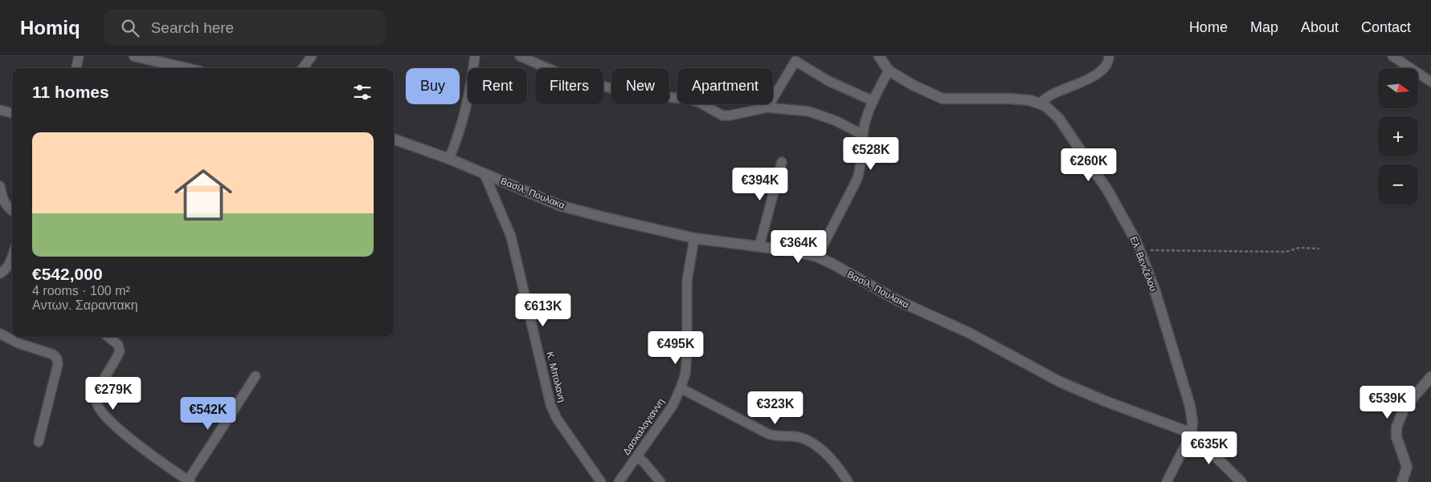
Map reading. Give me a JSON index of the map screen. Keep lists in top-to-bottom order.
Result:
{
  "streets": {
    "main road": ["Βασίλ. Πουλακα", "Ελ. Βενιζελου"],
    "street": ["Κ. Μπολανη", "Δασκαλογιαννη"]
  },
  "crossings": [
    ["Βασίλ. Πουλακα", "Ελ. Βενιζελου"],
    ["Βασίλ. Πουλακα", "Κ. Μπολανη"],
    ["Βασίλ. Πουλακα", "Δασκαλογιαννη"]
  ],
  "north": "right",
  "page": {
    "header": "Homiq",
    "search": "Search here",
    "nav": [
      "Home",
      "Map",
      "About",
      "Contact"
    ],
    "map_buttons": ["+", "−"],
    "chip": [
      "Buy",
      "Rent",
      "Filters",
      "New",
      "Apartment"
    ],
    "heading": "11 homes",
    "list": [
      {
        "name": "€542,000",
        "note": "4 rooms · 100 m² · Αντων. Σαραντακη"
      }
    ],
    "price": [
      "€528K",
      "€260K",
      "€394K",
      "€364K",
      "€613K",
      "€495K",
      "€279K",
      "€539K",
      "€323K",
      "€542K",
      "€635K"
    ]
  }
}
